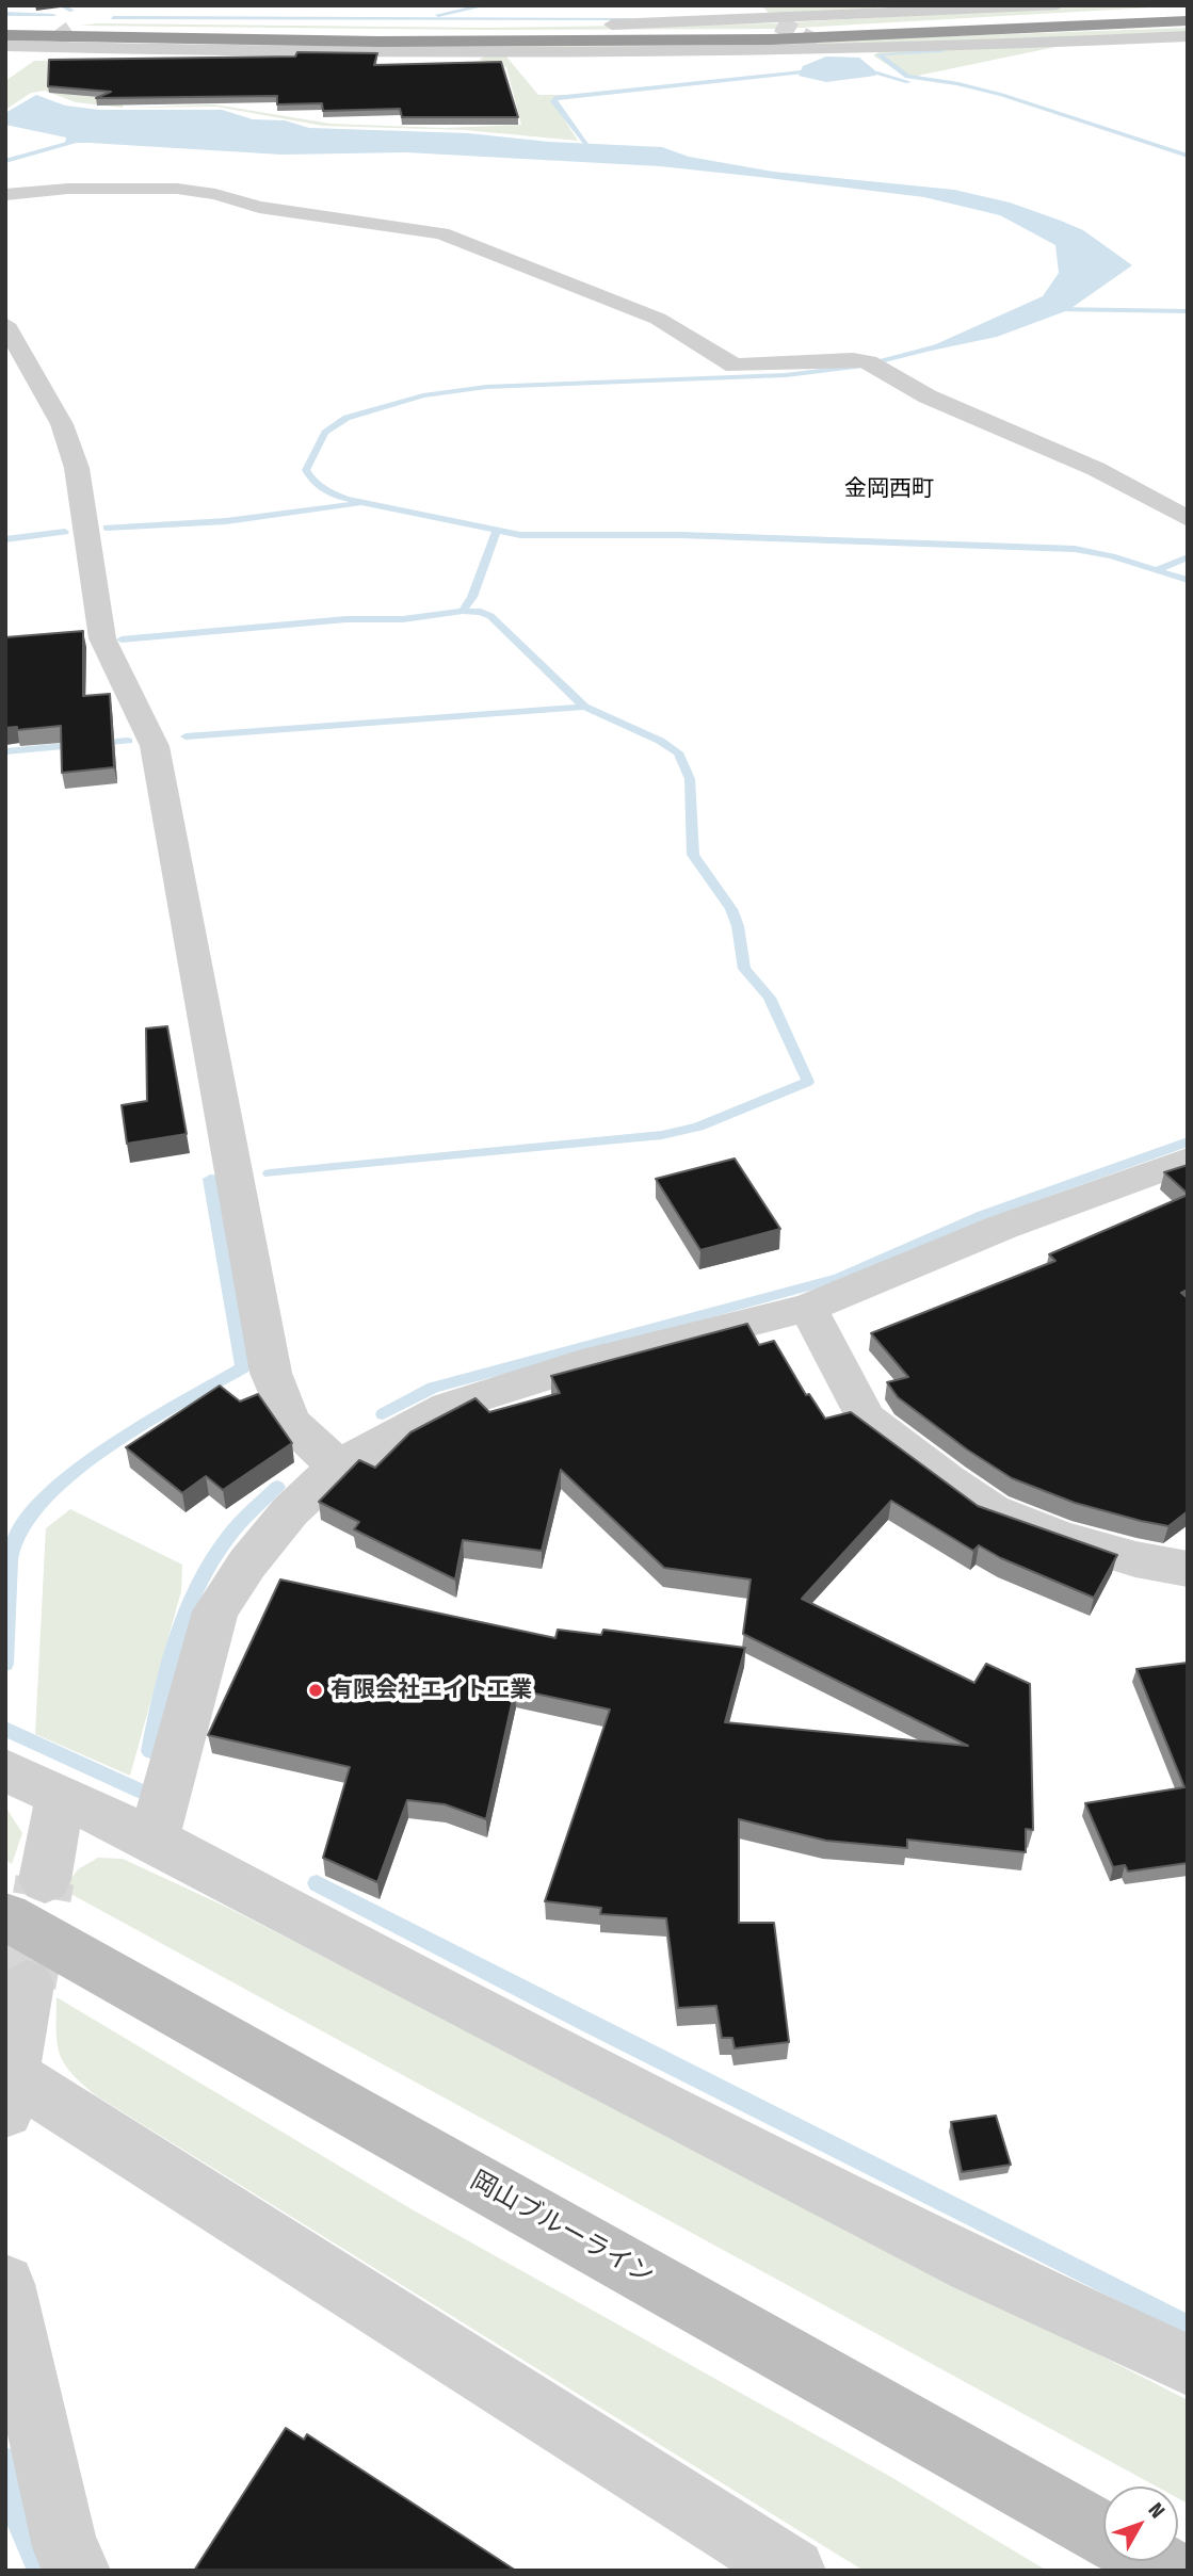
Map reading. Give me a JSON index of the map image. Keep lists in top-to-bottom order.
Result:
{
  "streets": {
    "main road": ["岡山ブルーライン"]
  },
  "districts": ["金岡西町"],
  "places": ["有限会社エイト工業"],
  "north": "top right"
}
